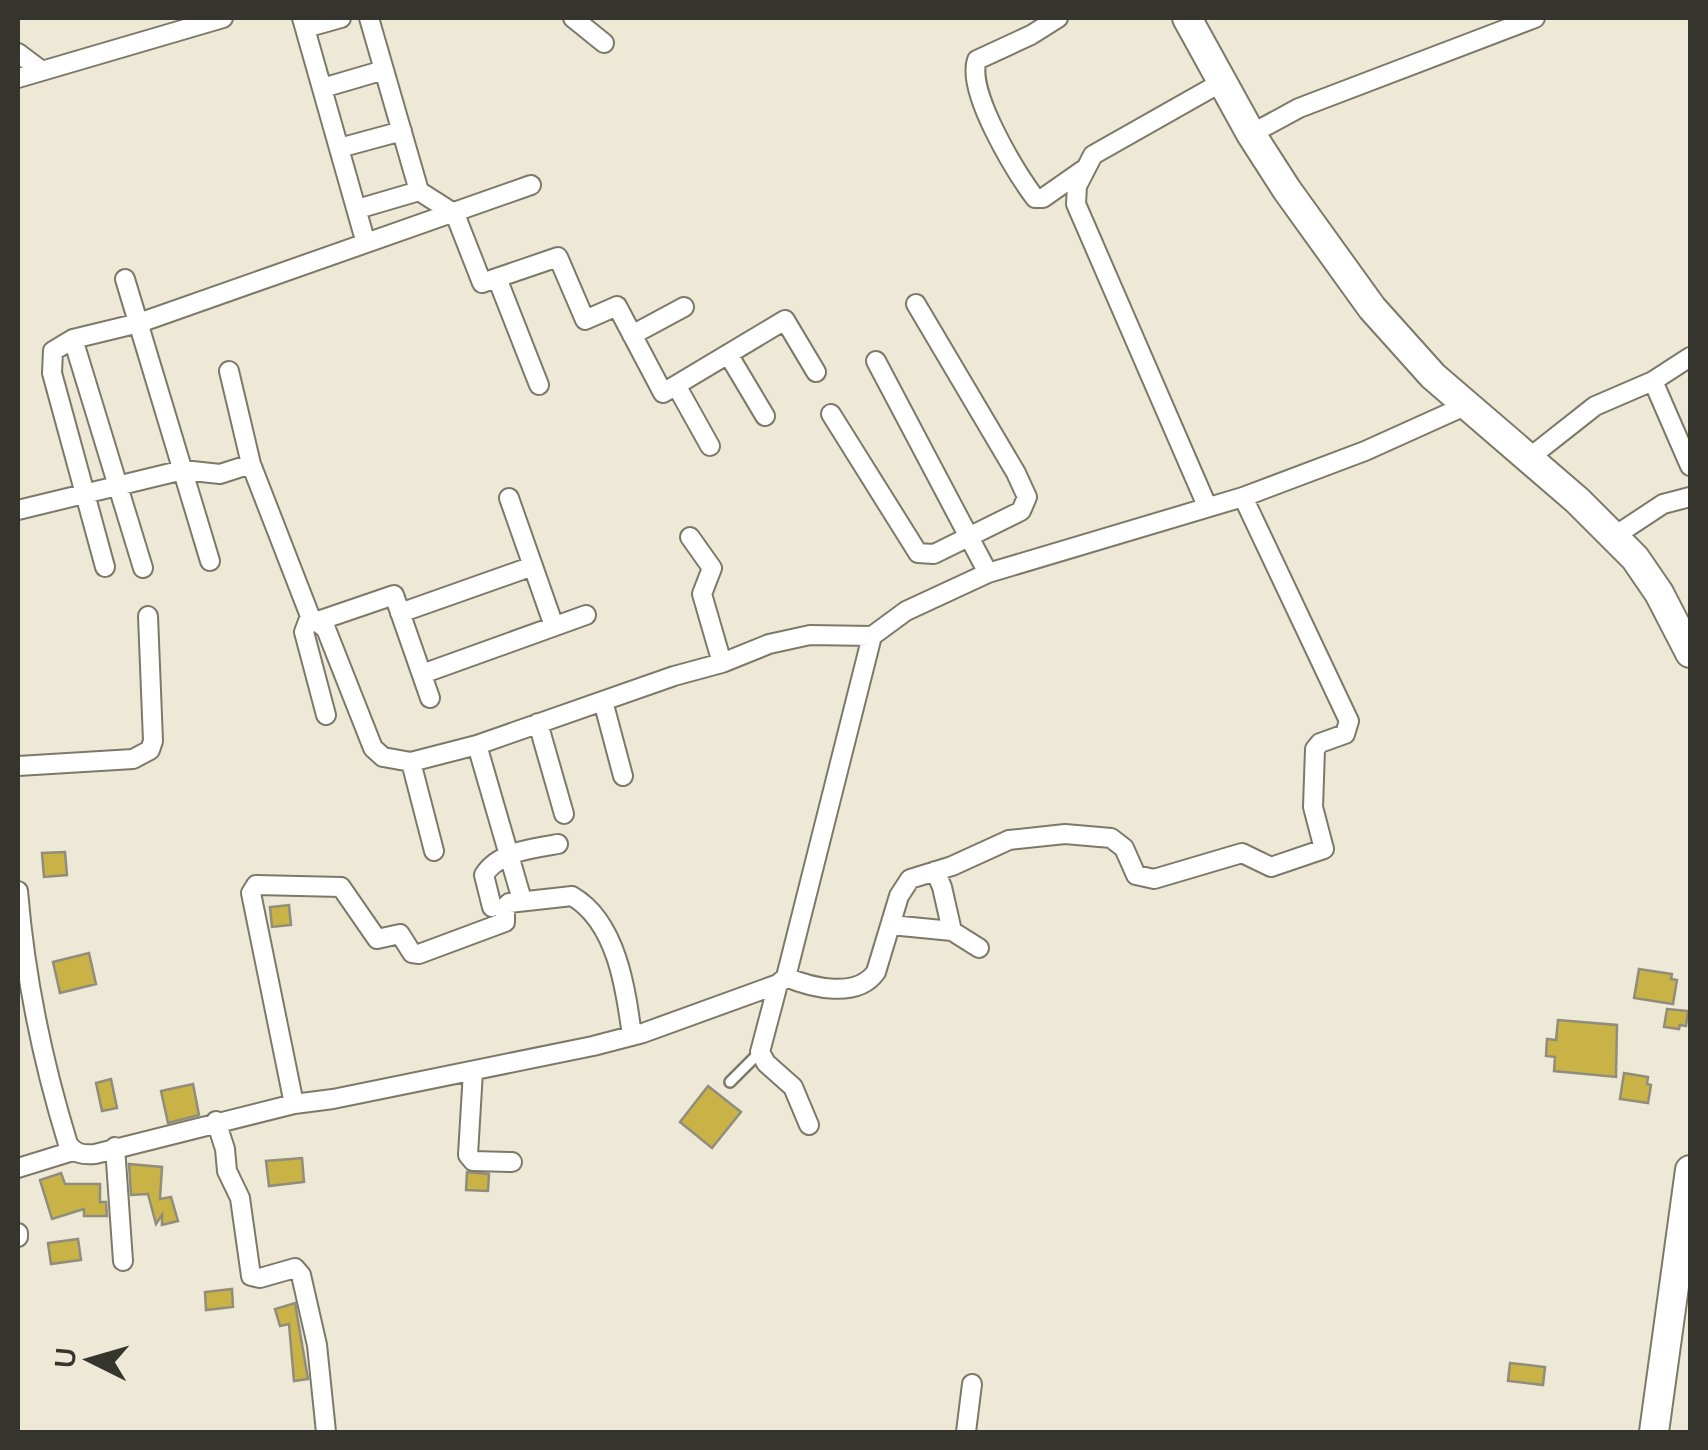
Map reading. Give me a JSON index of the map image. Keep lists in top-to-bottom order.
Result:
{
  "north": "left"
}
